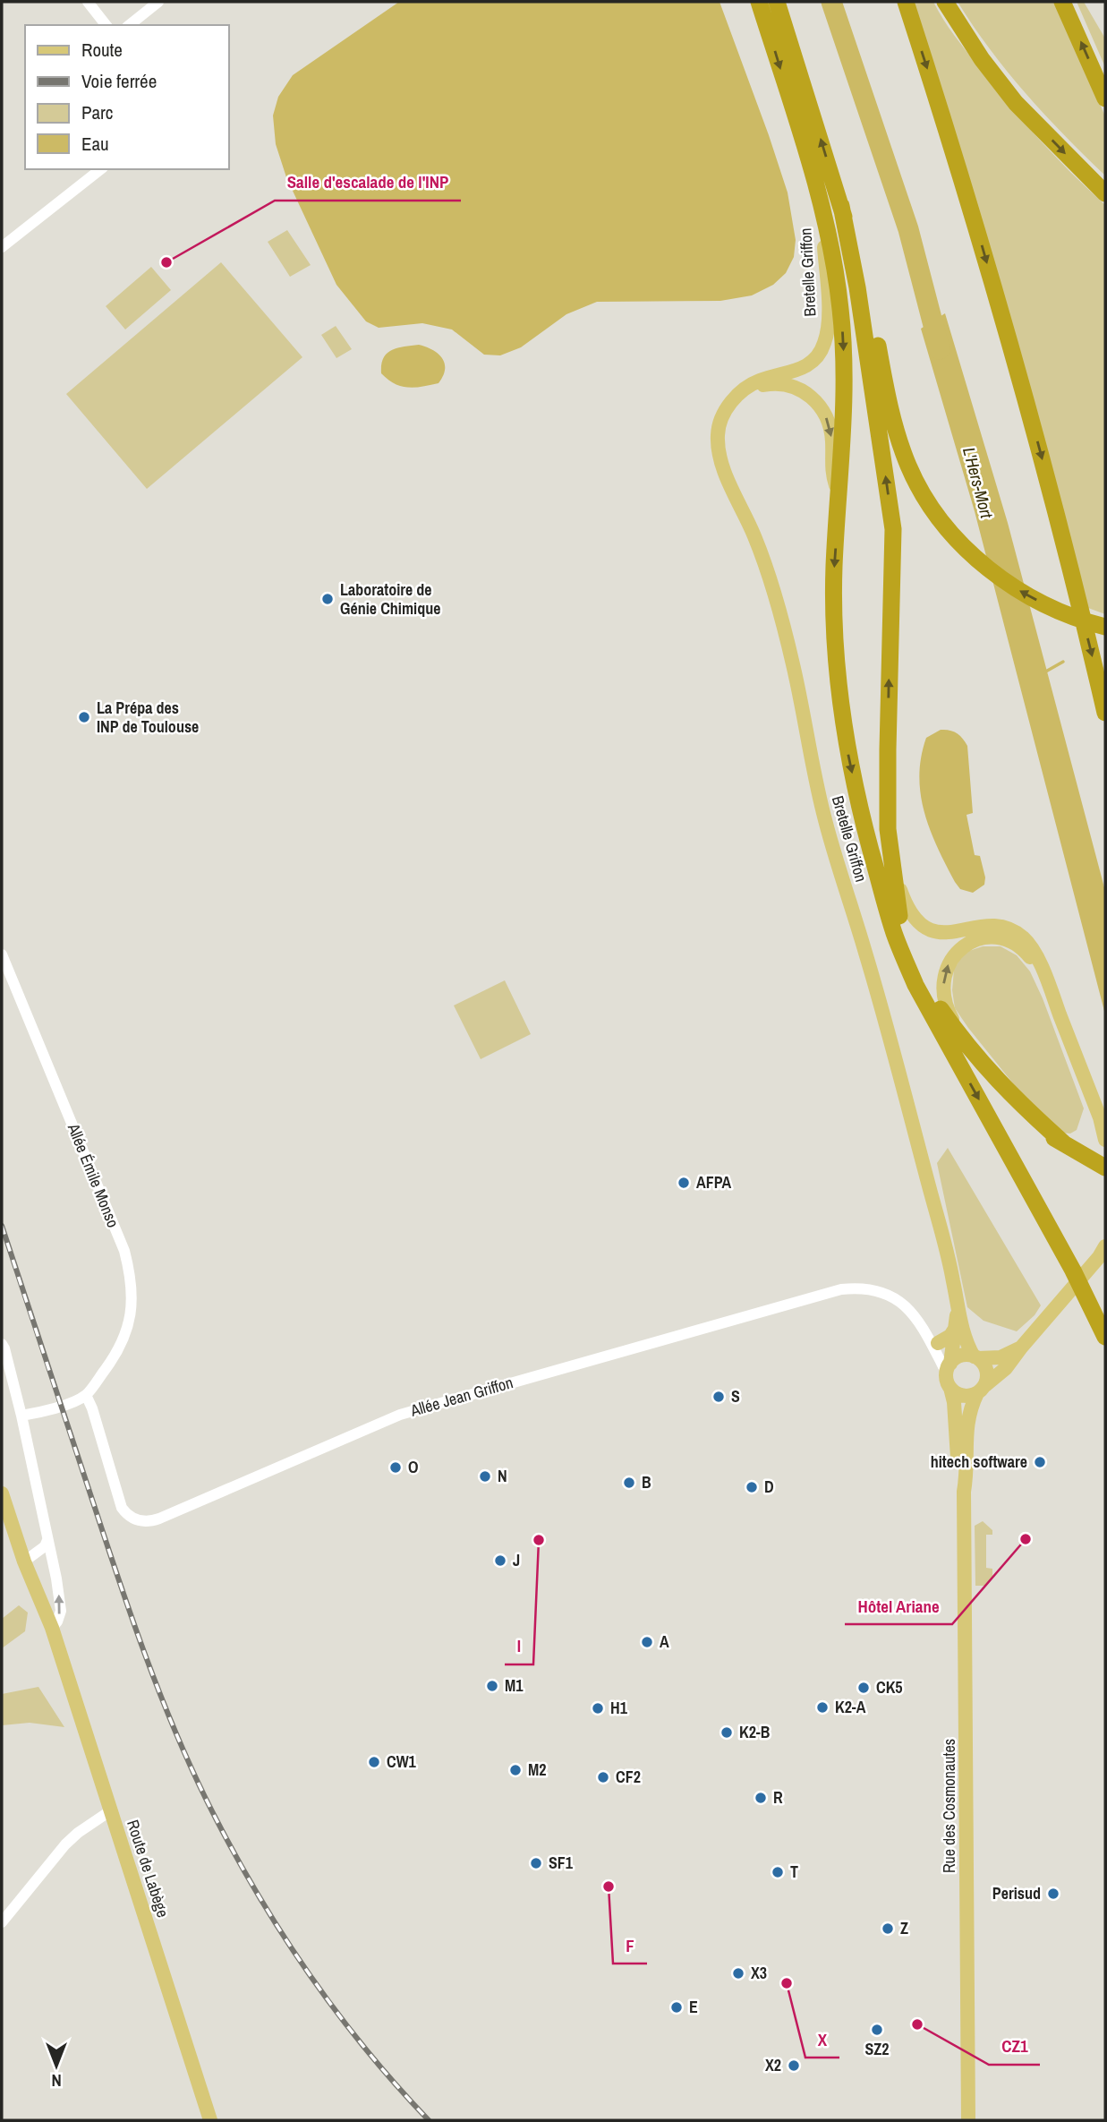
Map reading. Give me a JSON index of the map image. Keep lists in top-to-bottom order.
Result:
{
  "streets": {
    "main road": ["Bretelle Griffon", "Rue des Cosmonautes", "Route de Labège"],
    "street": ["Allée Émile Monso", "Allée Jean Griffon"]
  },
  "crossings": [
    ["Bretelle Griffon", "Allée Jean Griffon"],
    ["Bretelle Griffon", "Rue des Cosmonautes"],
    ["Allée Émile Monso", "Allée Jean Griffon"],
    ["Allée Jean Griffon", "Rue des Cosmonautes"]
  ],
  "water": ["L'Hers-Mort"],
  "places": [
    "Salle d'escalade de l'INP",
    "Laboratoire de Génie Chimique",
    "La Prépa des INP de Toulouse",
    "AFPA",
    "S",
    "hitech software",
    "O",
    "N",
    "B",
    "D",
    "Hôtel Ariane",
    "I",
    "J",
    "A",
    "M1",
    "CK5",
    "K2-A",
    "H1",
    "K2-B",
    "CW1",
    "M2",
    "CF2",
    "R",
    "SF1",
    "T",
    "F",
    "Perisud",
    "Z",
    "X3",
    "X",
    "E",
    "CZ1",
    "SZ2",
    "X2"
  ],
  "legend": [
    "Route",
    "Voie ferrée",
    "Parc",
    "Eau"
  ],
  "north": "bottom"
}
